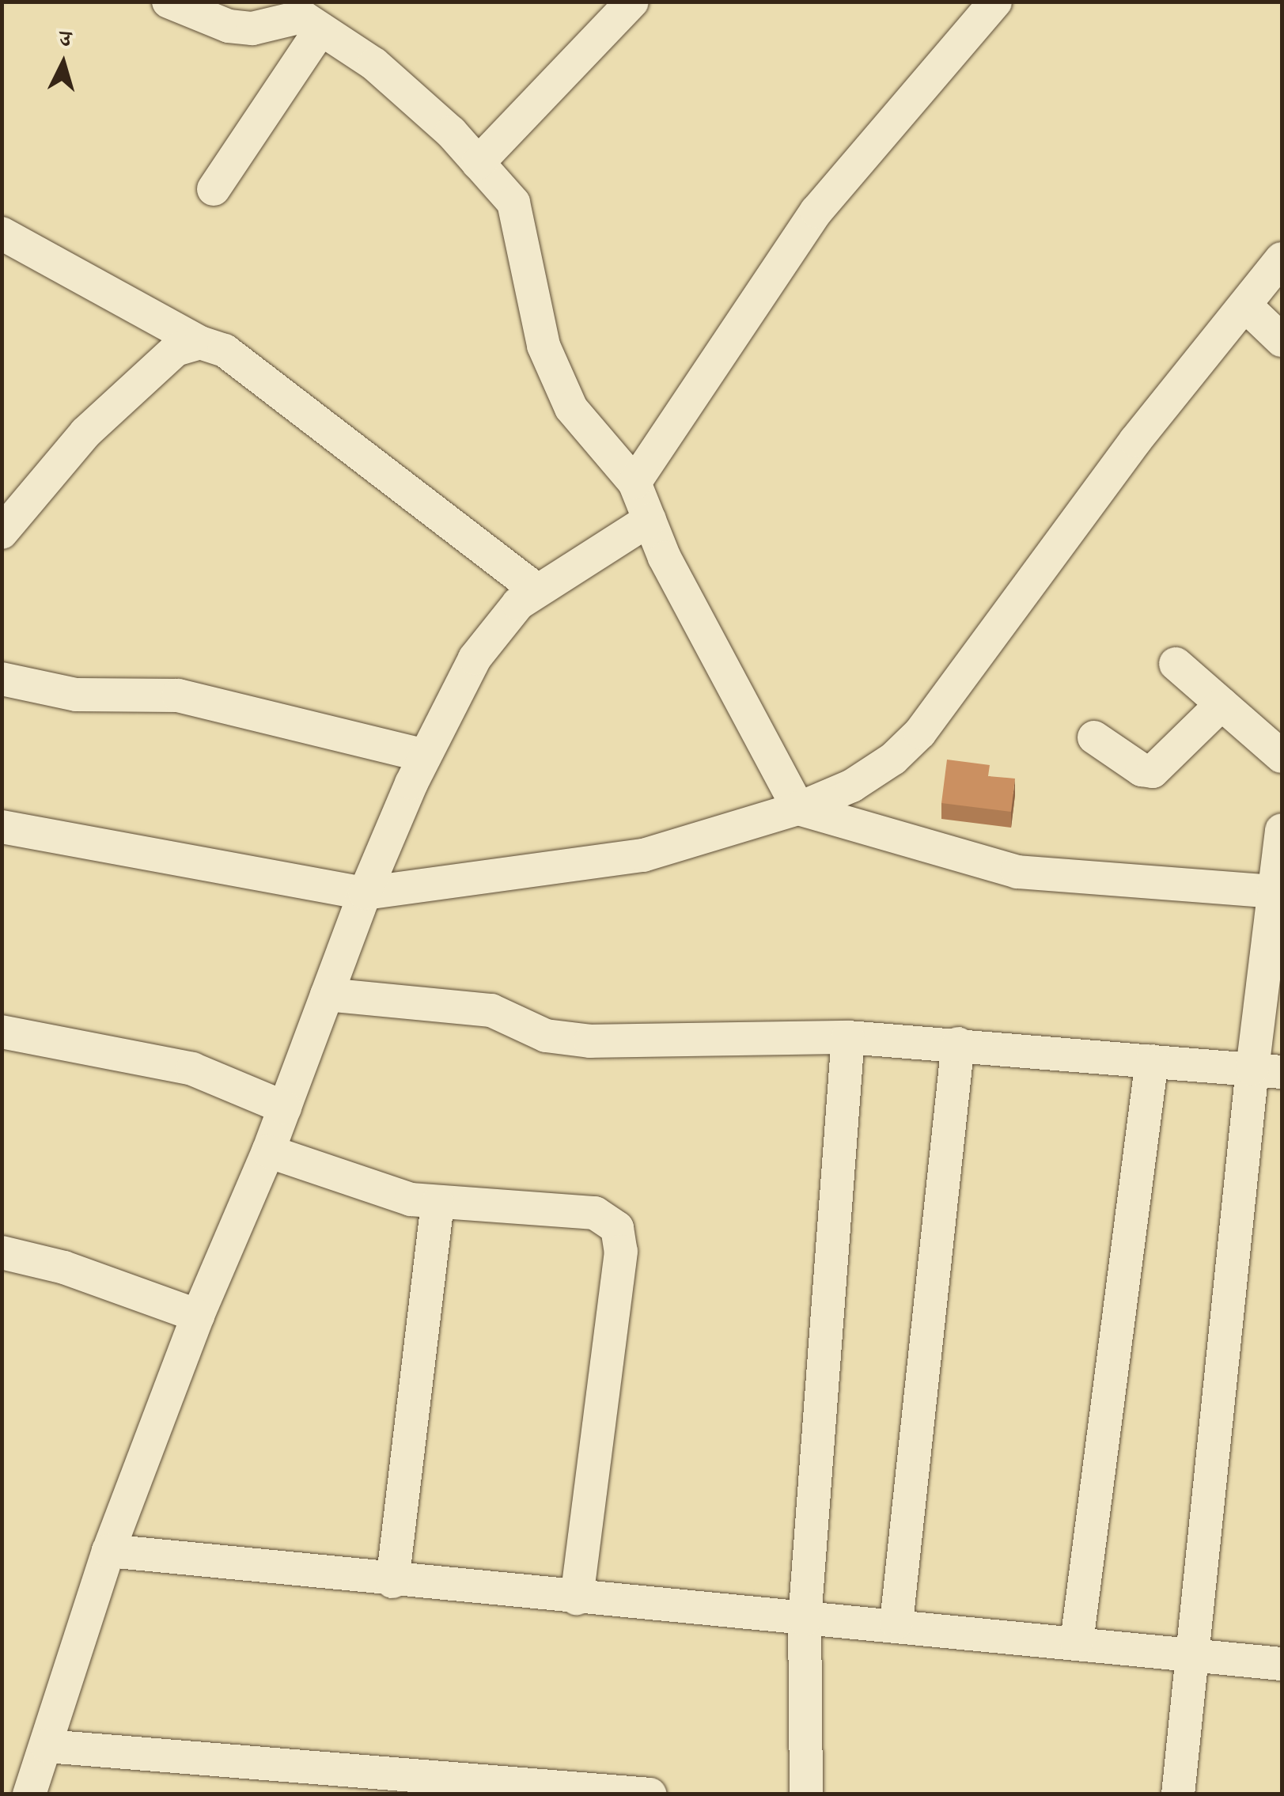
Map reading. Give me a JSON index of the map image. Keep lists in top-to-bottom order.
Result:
{
  "north": "top"
}
